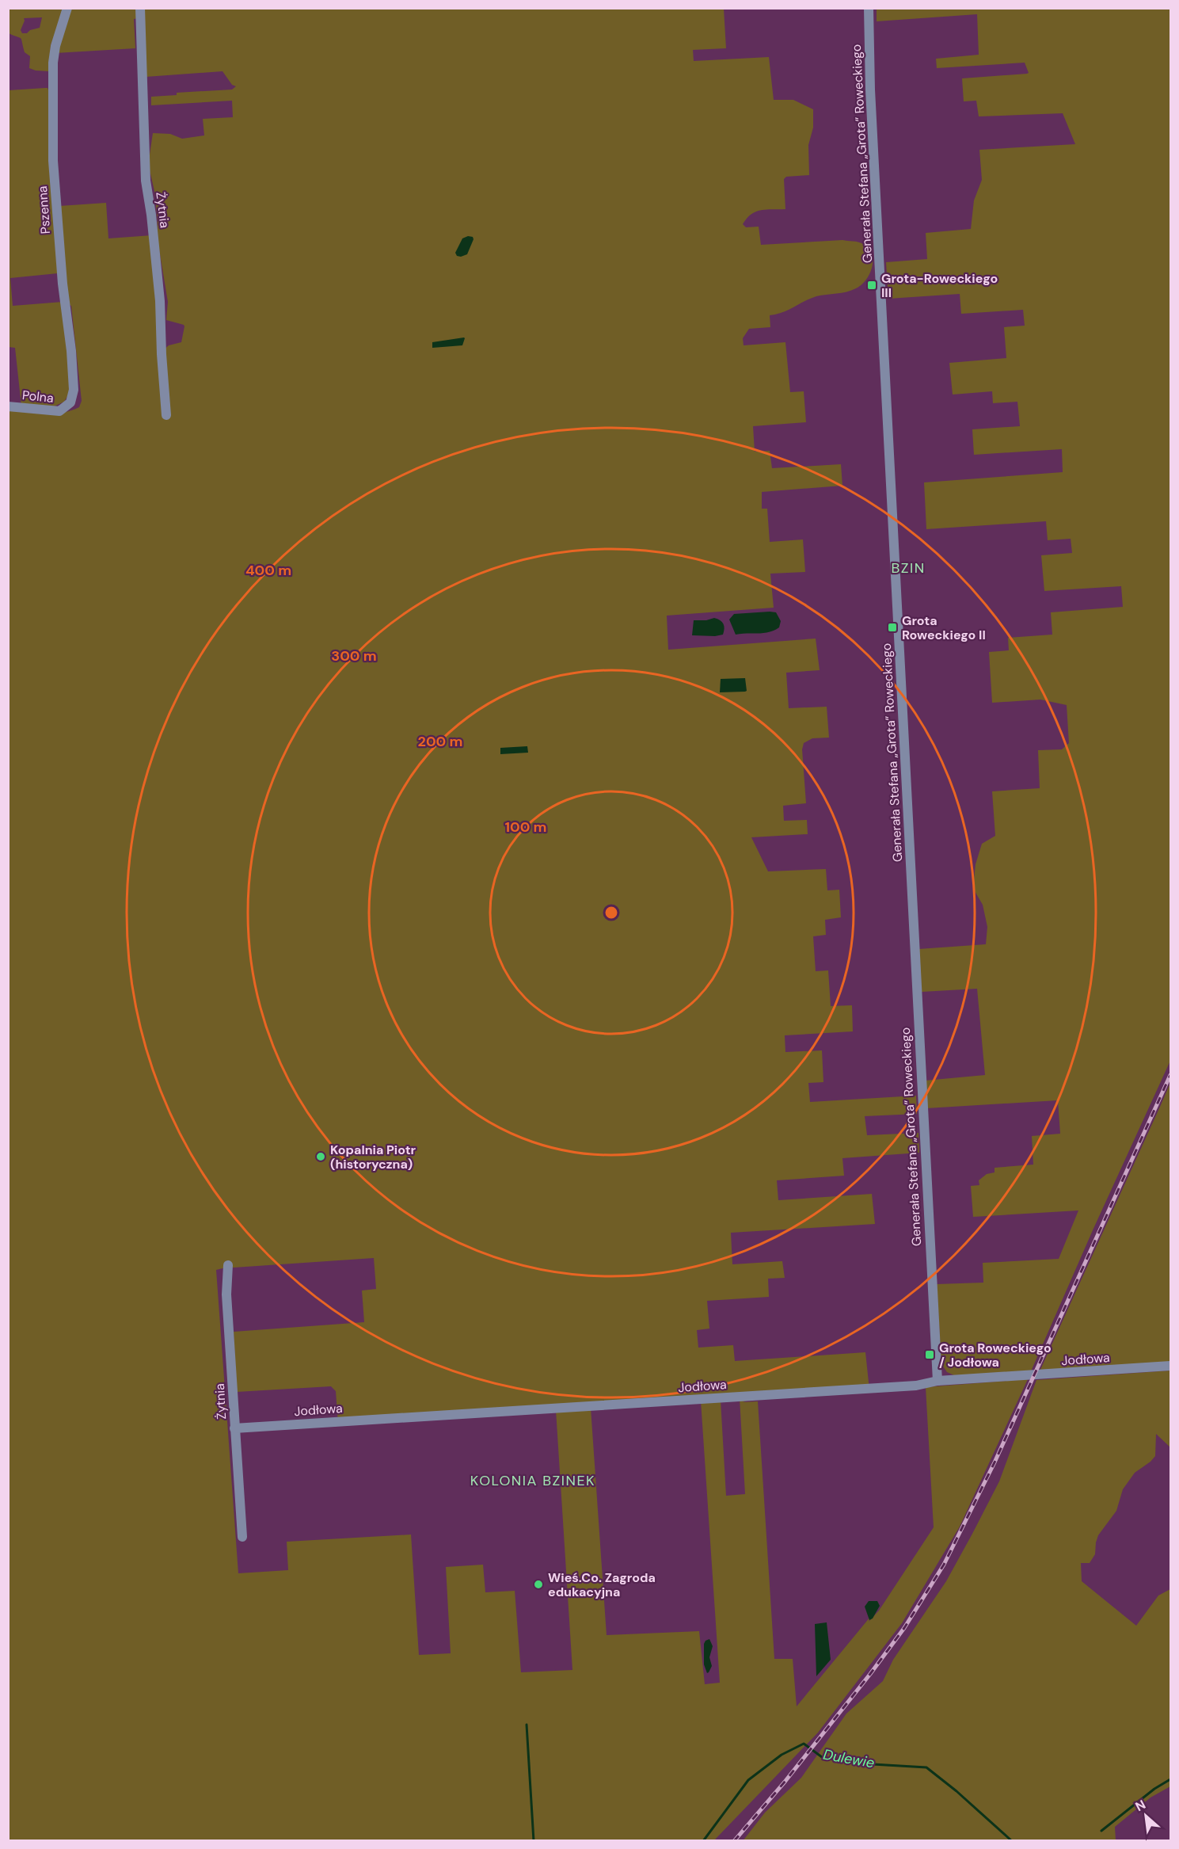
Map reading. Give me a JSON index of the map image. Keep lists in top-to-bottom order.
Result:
{
  "streets": {
    "street": [
      "Generała Stefana „Grota” Roweckiego",
      "Pszenna",
      "Żytnia",
      "Polna",
      "Jodłowa"
    ]
  },
  "crossings": [
    ["Generała Stefana „Grota” Roweckiego", "Jodłowa"],
    ["Pszenna", "Polna"],
    ["Żytnia", "Jodłowa"]
  ],
  "districts": ["BZIN", "KOLONIA BZINEK"],
  "water": ["Dulewie"],
  "places": {
    "transit": ["Grota-Roweckiego III", "Grota Roweckiego II", "Grota Roweckiego / Jodłowa"],
    "other": ["Kopalnia Piotr (historyczna)", "Wieś.Co. Zagroda edukacyjna"]
  },
  "north": "top left",
  "rings": [
    "400 m",
    "300 m",
    "200 m",
    "100 m"
  ]
}
